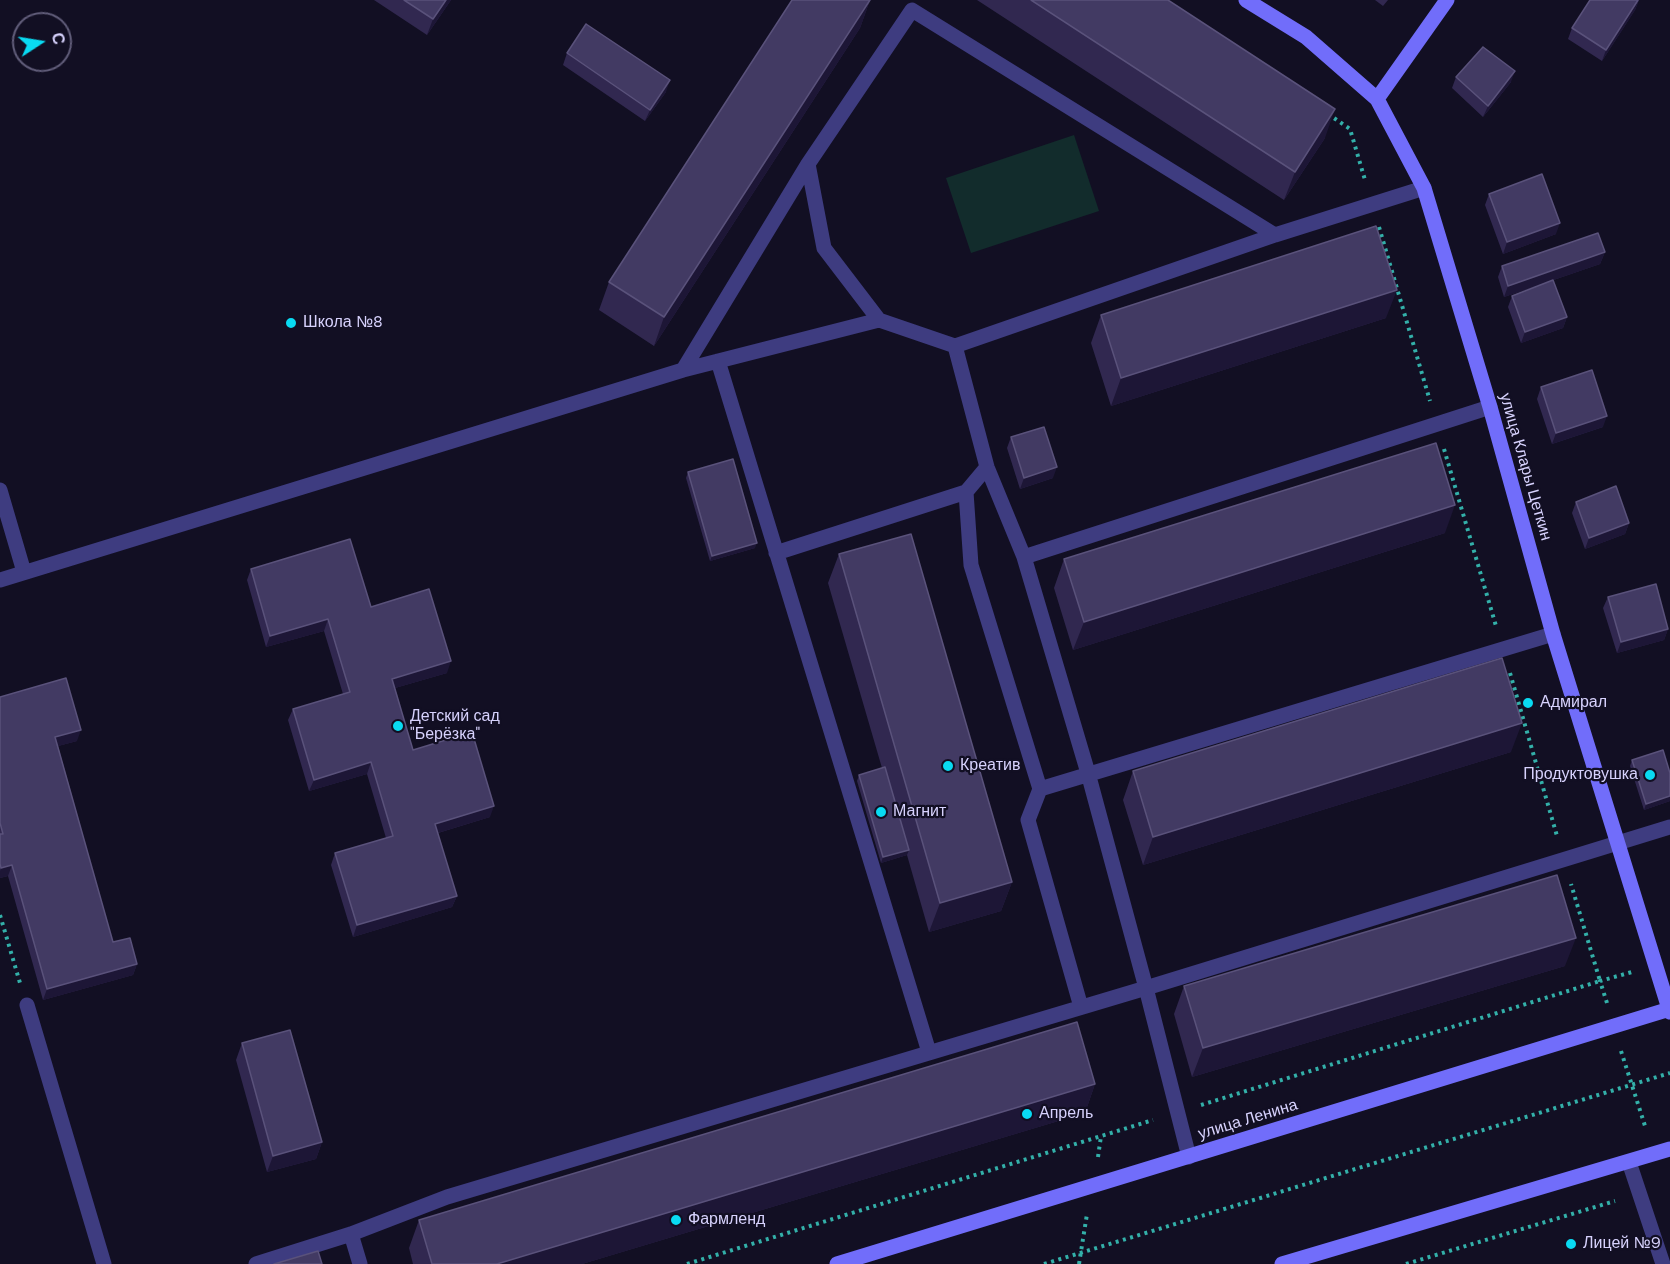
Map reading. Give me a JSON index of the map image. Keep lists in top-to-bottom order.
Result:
{
  "streets": {
    "main road": ["улица Клары Цеткин", "улица Ленина"]
  },
  "crossings": [
    ["улица Клары Цеткин", "улица Ленина"]
  ],
  "places": [
    "Школа №8",
    "Адмирал",
    "Детский сад \"Берёзка\"",
    "Креатив",
    "Продуктовушка",
    "Магнит",
    "Апрель",
    "Фармленд",
    "Лицей №9"
  ],
  "north": "right"
}
